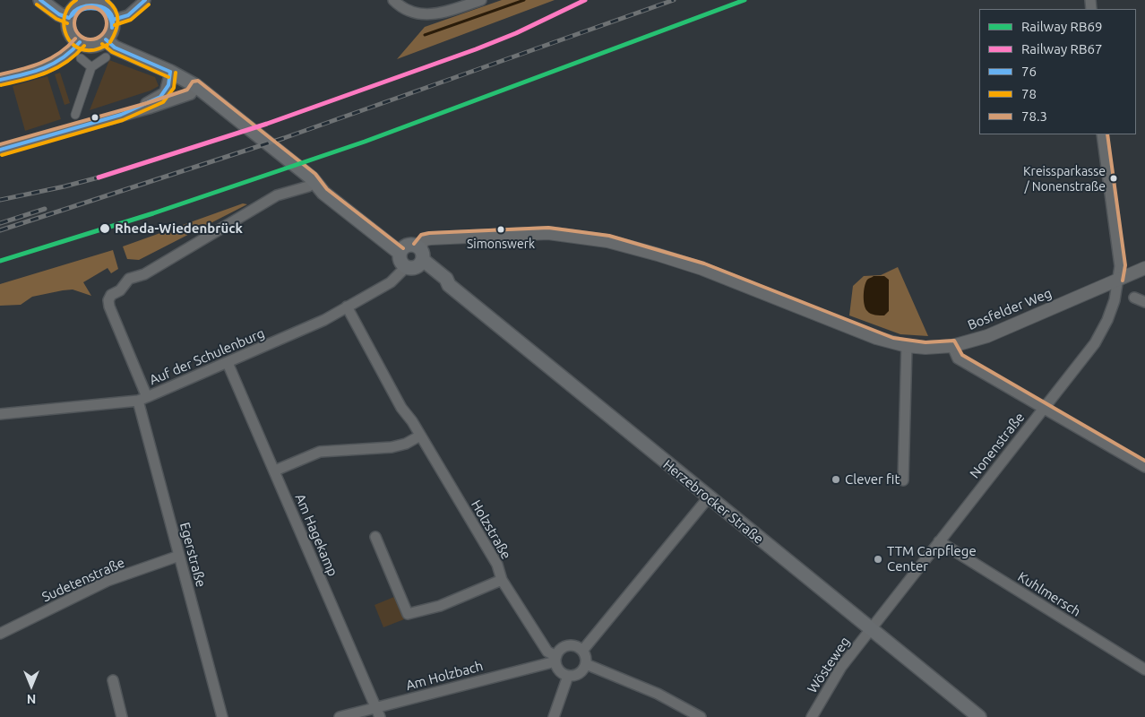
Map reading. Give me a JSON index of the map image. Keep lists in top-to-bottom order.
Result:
{
  "streets": {
    "main road": ["Herzebrocker Straße"],
    "street": [
      "Bosfelder Weg",
      "Auf der Schulenburg",
      "Nonenstraße",
      "Holzstraße",
      "Am Hagekamp",
      "Egerstraße",
      "Sudetenstraße",
      "Kuhlmersch",
      "Wösteweg",
      "Am Holzbach"
    ]
  },
  "crossings": [
    ["Bosfelder Weg", "Auf der Schulenburg"],
    ["Bosfelder Weg", "Nonenstraße"],
    ["Bosfelder Weg", "Herzebrocker Straße"],
    ["Auf der Schulenburg", "Herzebrocker Straße"],
    ["Auf der Schulenburg", "Holzstraße"],
    ["Auf der Schulenburg", "Am Hagekamp"],
    ["Auf der Schulenburg", "Egerstraße"],
    ["Nonenstraße", "Herzebrocker Straße"],
    ["Nonenstraße", "Kuhlmersch"],
    ["Nonenstraße", "Wösteweg"],
    ["Herzebrocker Straße", "Wösteweg"],
    ["Holzstraße", "Am Holzbach"],
    ["Am Hagekamp", "Am Holzbach"],
    ["Egerstraße", "Sudetenstraße"]
  ],
  "places": [
    "Kreissparkasse / Nonenstraße",
    "Rheda-Wiedenbrück",
    "Simonswerk",
    "Clever fit",
    "TTM Carpflege Center"
  ],
  "lines": [
    "rail line RB69",
    "rail line RB67",
    "transit line 76",
    "transit line 78",
    "transit line 78.3"
  ],
  "legend": [
    "Railway RB69",
    "Railway RB67",
    "76",
    "78",
    "78.3"
  ],
  "north": "bottom"
}
